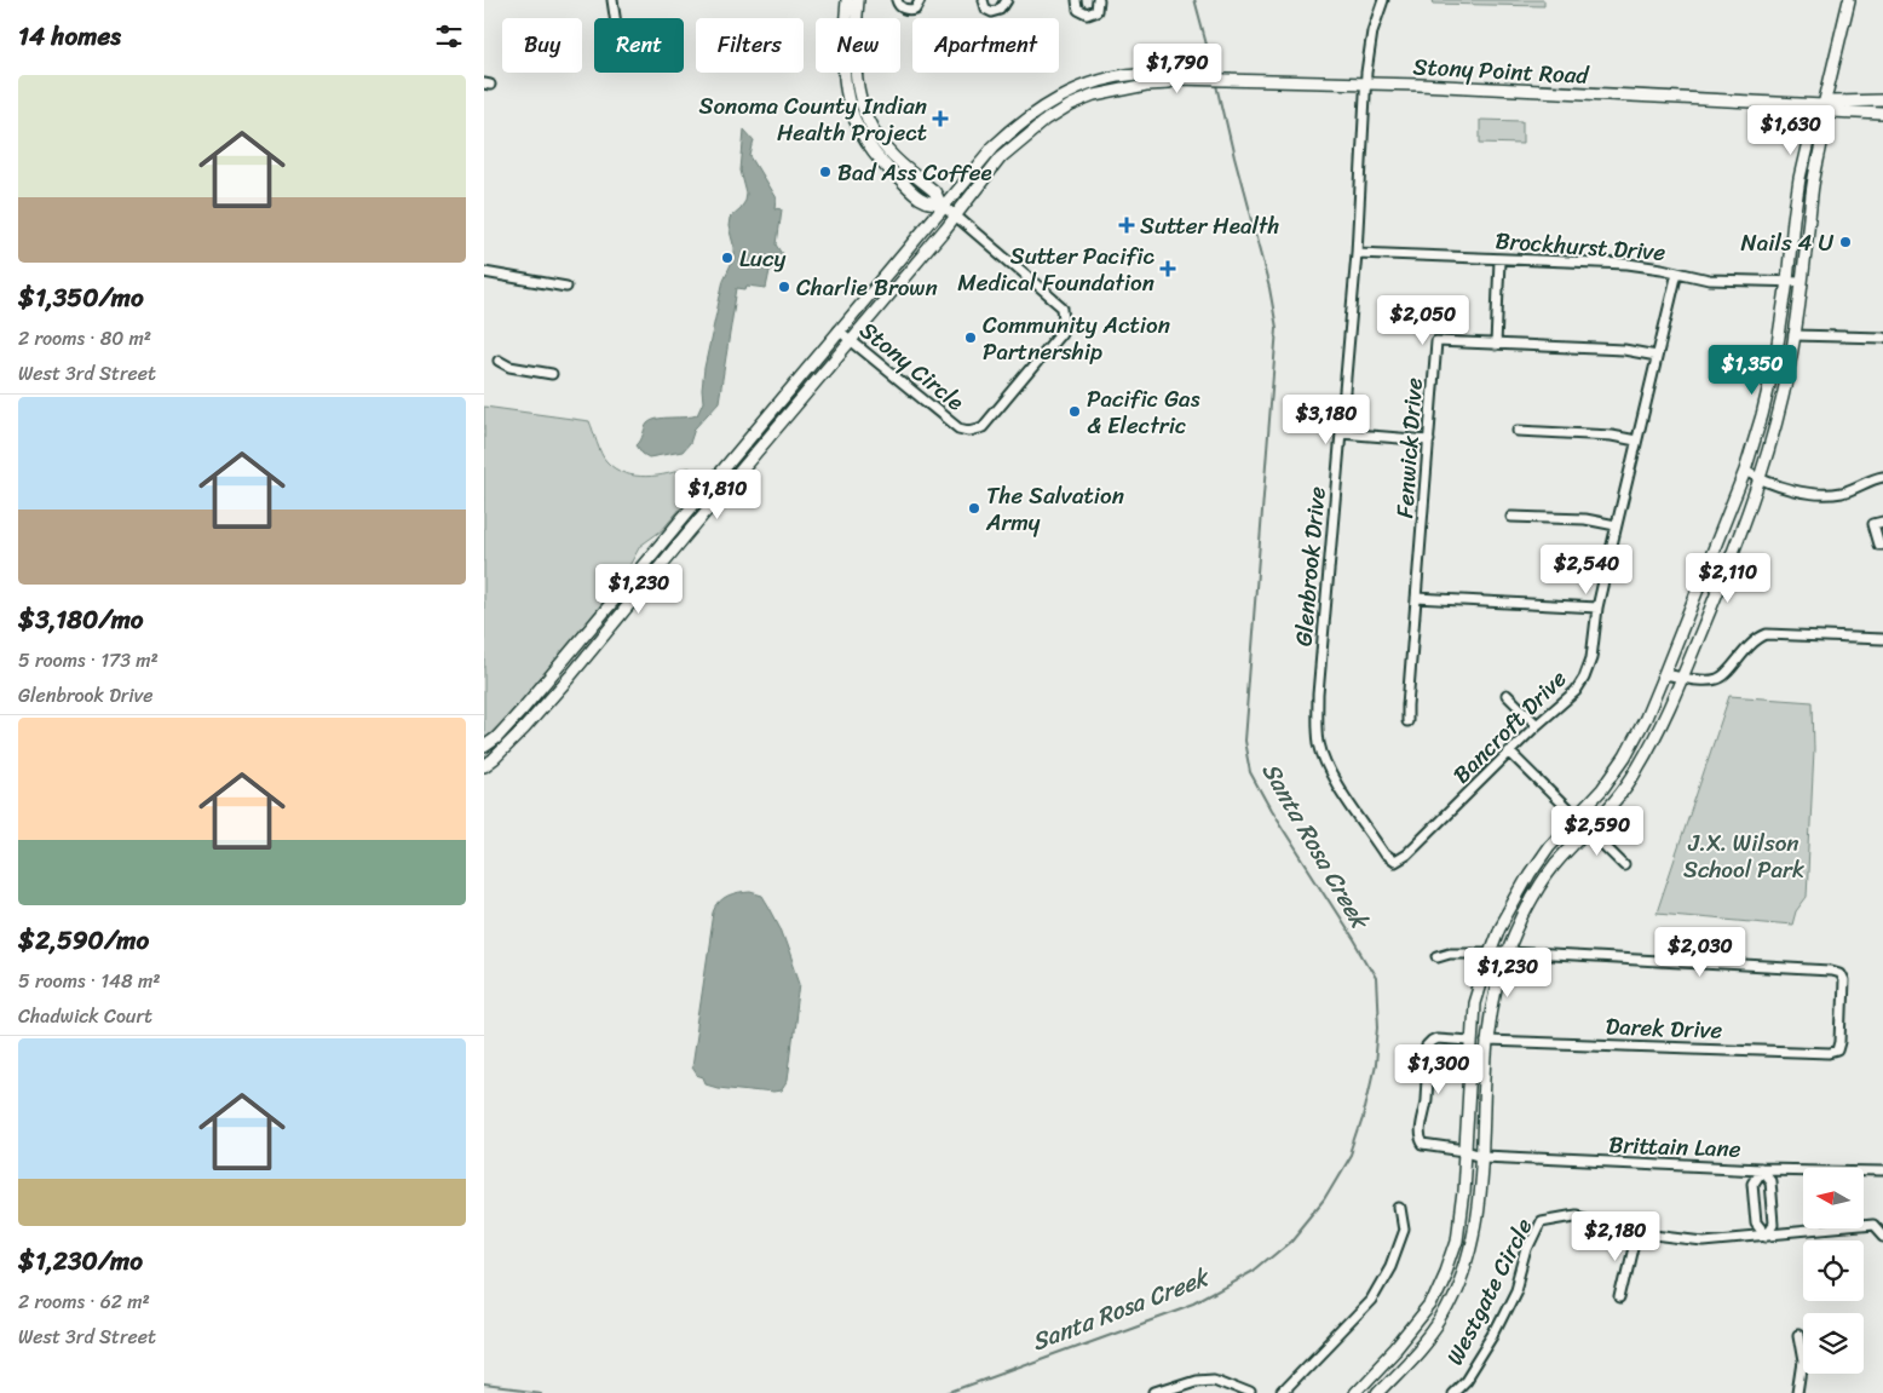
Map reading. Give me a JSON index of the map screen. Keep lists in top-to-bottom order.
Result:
{
  "streets": {
    "main road": ["Stony Point Road"],
    "street": [
      "Brockhurst Drive",
      "Stony Circle",
      "Fenwick Drive",
      "Glenbrook Drive",
      "Bancroft Drive",
      "Darek Drive",
      "Brittain Lane",
      "Westgate Circle"
    ]
  },
  "crossings": [
    ["Stony Point Road", "Stony Circle"],
    ["Stony Point Road", "Glenbrook Drive"],
    ["Brockhurst Drive", "Glenbrook Drive"],
    ["Brockhurst Drive", "Bancroft Drive"],
    ["Fenwick Drive", "Bancroft Drive"],
    ["Glenbrook Drive", "Bancroft Drive"]
  ],
  "water": ["Santa Rosa Creek"],
  "parks": ["J.X. Wilson School Park"],
  "places": {
    "health": ["Sonoma County Indian Health Project", "Sutter Health", "Sutter Pacific Medical Foundation"],
    "other": [
      "Bad Ass Coffee",
      "Nails 4 U",
      "Lucy",
      "Charlie Brown",
      "Community Action Partnership",
      "Pacific Gas & Electric",
      "The Salvation Army"
    ]
  },
  "north": "left",
  "page": {
    "heading": "14 homes",
    "chip": [
      "Buy",
      "Rent",
      "Filters",
      "New",
      "Apartment"
    ],
    "price": [
      "$1,790",
      "$1,630",
      "$2,050",
      "$1,350",
      "$3,180",
      "$1,810",
      "$2,540",
      "$2,110",
      "$1,230",
      "$2,590",
      "$2,030",
      "$1,230",
      "$1,300",
      "$2,180"
    ],
    "list": [
      {
        "name": "$1,350/mo",
        "note": "2 rooms · 80 m² · West 3rd Street"
      },
      {
        "name": "$3,180/mo",
        "note": "5 rooms · 173 m² · Glenbrook Drive"
      },
      {
        "name": "$2,590/mo",
        "note": "5 rooms · 148 m² · Chadwick Court"
      },
      {
        "name": "$1,230/mo",
        "note": "2 rooms · 62 m² · West 3rd Street"
      }
    ]
  }
}
